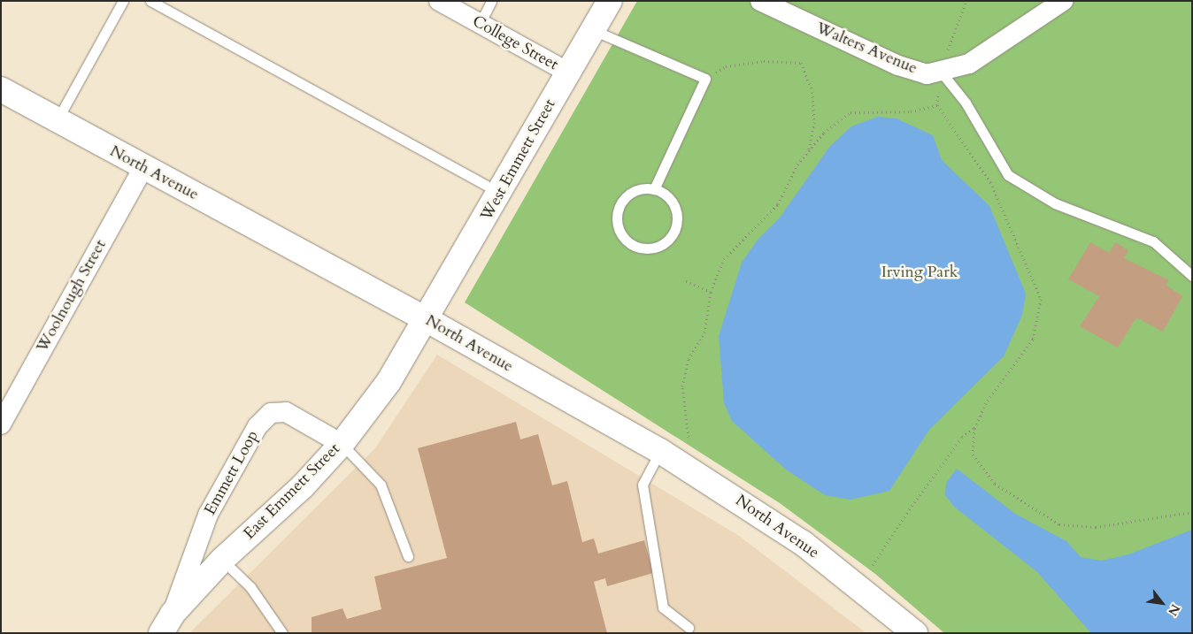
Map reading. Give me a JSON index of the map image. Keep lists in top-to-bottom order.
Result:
{
  "streets": {
    "street": [
      "College Street",
      "Walters Avenue",
      "West Emmett Street",
      "North Avenue",
      "Woolnough Street",
      "Emmett Loop",
      "East Emmett Street"
    ]
  },
  "crossings": [
    ["College Street", "West Emmett Street"],
    ["West Emmett Street", "North Avenue"],
    ["West Emmett Street", "East Emmett Street"],
    ["North Avenue", "Woolnough Street"],
    ["North Avenue", "East Emmett Street"],
    ["Emmett Loop", "East Emmett Street"]
  ],
  "parks": ["Irving Park"],
  "north": "bottom right"
}
